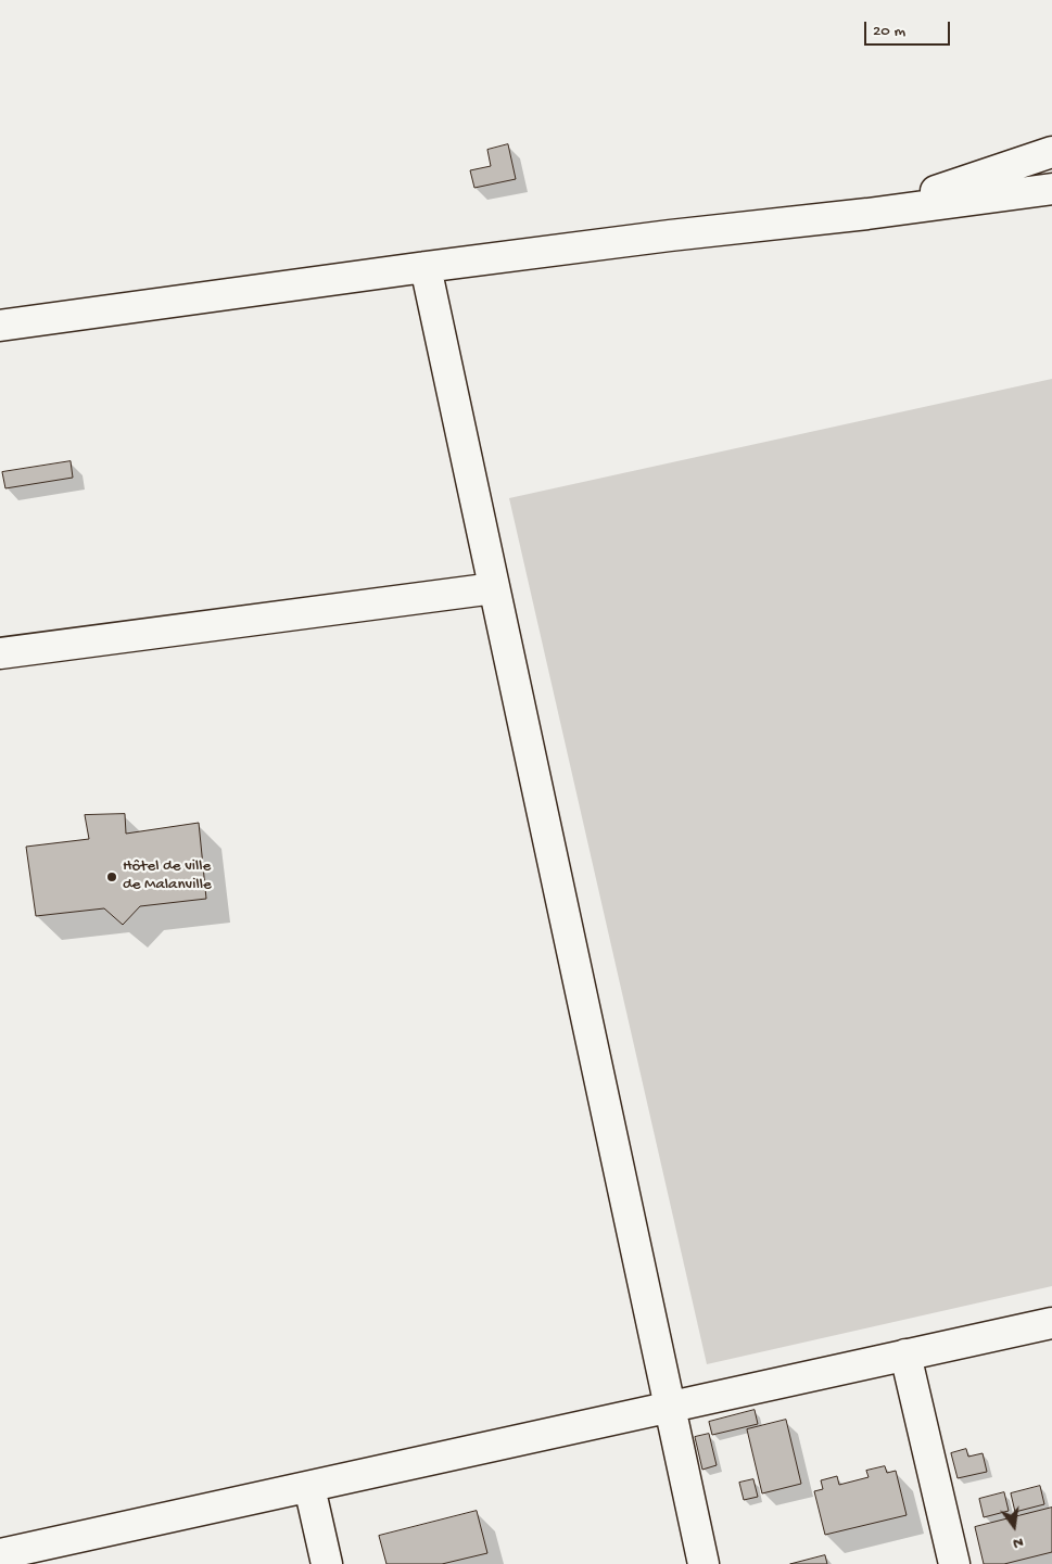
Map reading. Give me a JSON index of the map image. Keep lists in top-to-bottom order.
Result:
{
  "places": ["Hôtel de ville de Malanville"],
  "scale_bar": "20 m",
  "north": "bottom"
}
